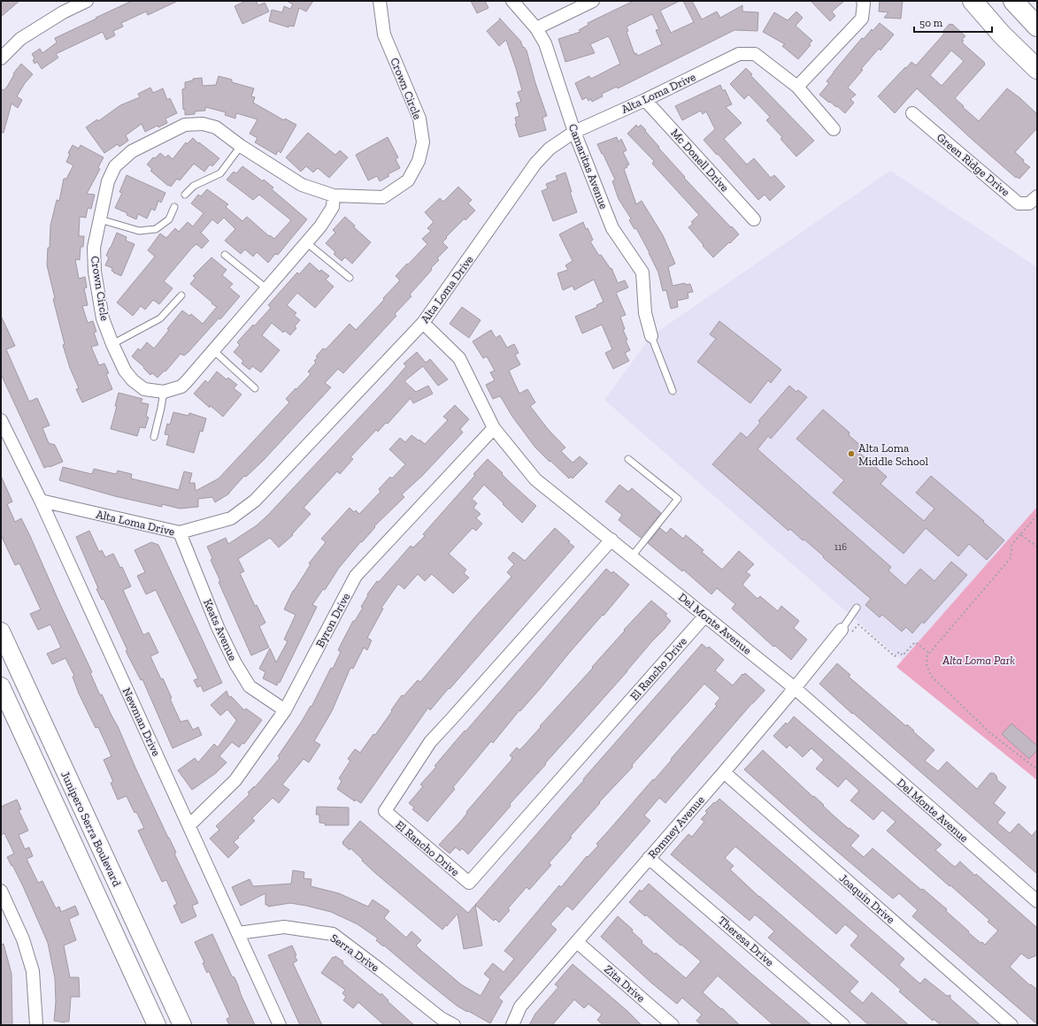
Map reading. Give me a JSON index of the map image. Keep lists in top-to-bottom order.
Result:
{
  "streets": {
    "main road": ["Junipero Serra Boulevard"],
    "street": [
      "Crown Circle",
      "Alta Loma Drive",
      "Mc Donell Drive",
      "Green Ridge Drive",
      "Camaritas Avenue",
      "Byron Drive",
      "Del Monte Avenue",
      "Keats Avenue",
      "El Rancho Drive",
      "Newman Drive",
      "Romney Avenue",
      "Joaquin Drive",
      "Theresa Drive",
      "Serra Drive",
      "Zita Drive"
    ]
  },
  "crossings": [
    ["Alta Loma Drive", "Mc Donell Drive"],
    ["Alta Loma Drive", "Camaritas Avenue"],
    ["Alta Loma Drive", "Del Monte Avenue"],
    ["Alta Loma Drive", "Keats Avenue"],
    ["Alta Loma Drive", "Newman Drive"],
    ["Byron Drive", "Del Monte Avenue"],
    ["Byron Drive", "Keats Avenue"],
    ["Byron Drive", "Newman Drive"],
    ["Del Monte Avenue", "El Rancho Drive"],
    ["Del Monte Avenue", "Romney Avenue"],
    ["Newman Drive", "Serra Drive"],
    ["Romney Avenue", "Joaquin Drive"],
    ["Romney Avenue", "Theresa Drive"],
    ["Romney Avenue", "Zita Drive"]
  ],
  "parks": ["Alta Loma Park"],
  "places": ["Alta Loma Middle School"],
  "house_numbers": ["116"],
  "scale_bar": "50 m"
}
